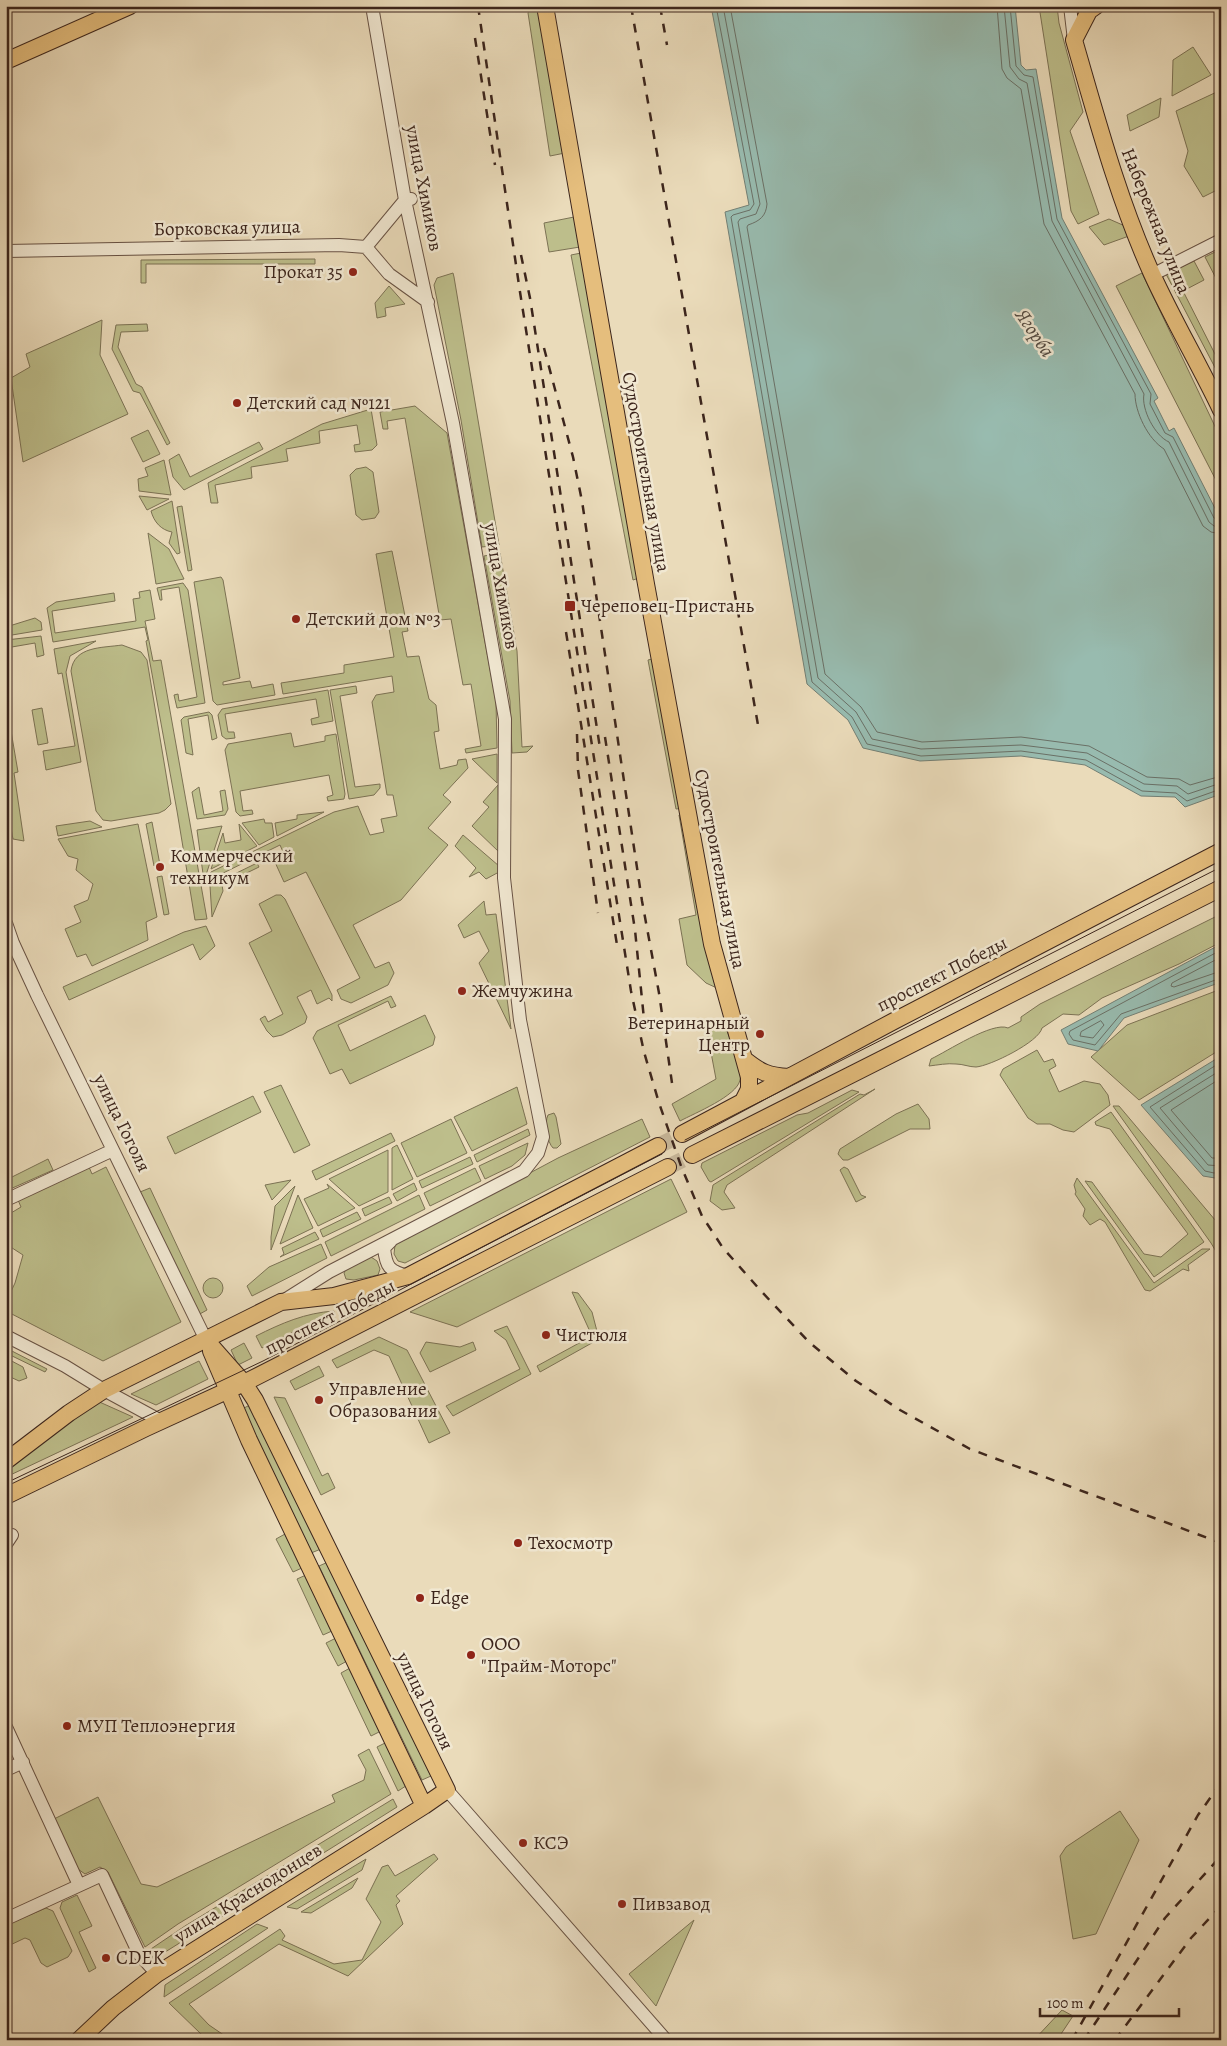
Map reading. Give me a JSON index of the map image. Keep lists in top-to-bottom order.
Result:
{
  "streets": {
    "main road": [
      "Набережная улица",
      "Судостроительная улица",
      "проспект Победы",
      "улица Гоголя",
      "улица Краснодонцев"
    ],
    "street": ["улица Химиков", "Борковская улица"]
  },
  "crossings": [
    ["Судостроительная улица", "проспект Победы"],
    ["проспект Победы", "улица Гоголя"],
    ["улица Гоголя", "улица Краснодонцев"]
  ],
  "water": ["Ягорба"],
  "places": {
    "other": [
      "Прокат 35",
      "Детский сад №121",
      "Детский дом №3",
      "Коммерческий техникум",
      "Жемчужина",
      "Ветеринарный Центр",
      "Чистюля",
      "Управление Образования",
      "Техосмотр",
      "Edge",
      "ООО \"Прайм-Моторс\"",
      "МУП Теплоэнергия",
      "КСЭ",
      "Пивзавод",
      "CDEK"
    ],
    "transit": ["Череповец-Пристань"]
  },
  "scale_bar": "100 m"
}
